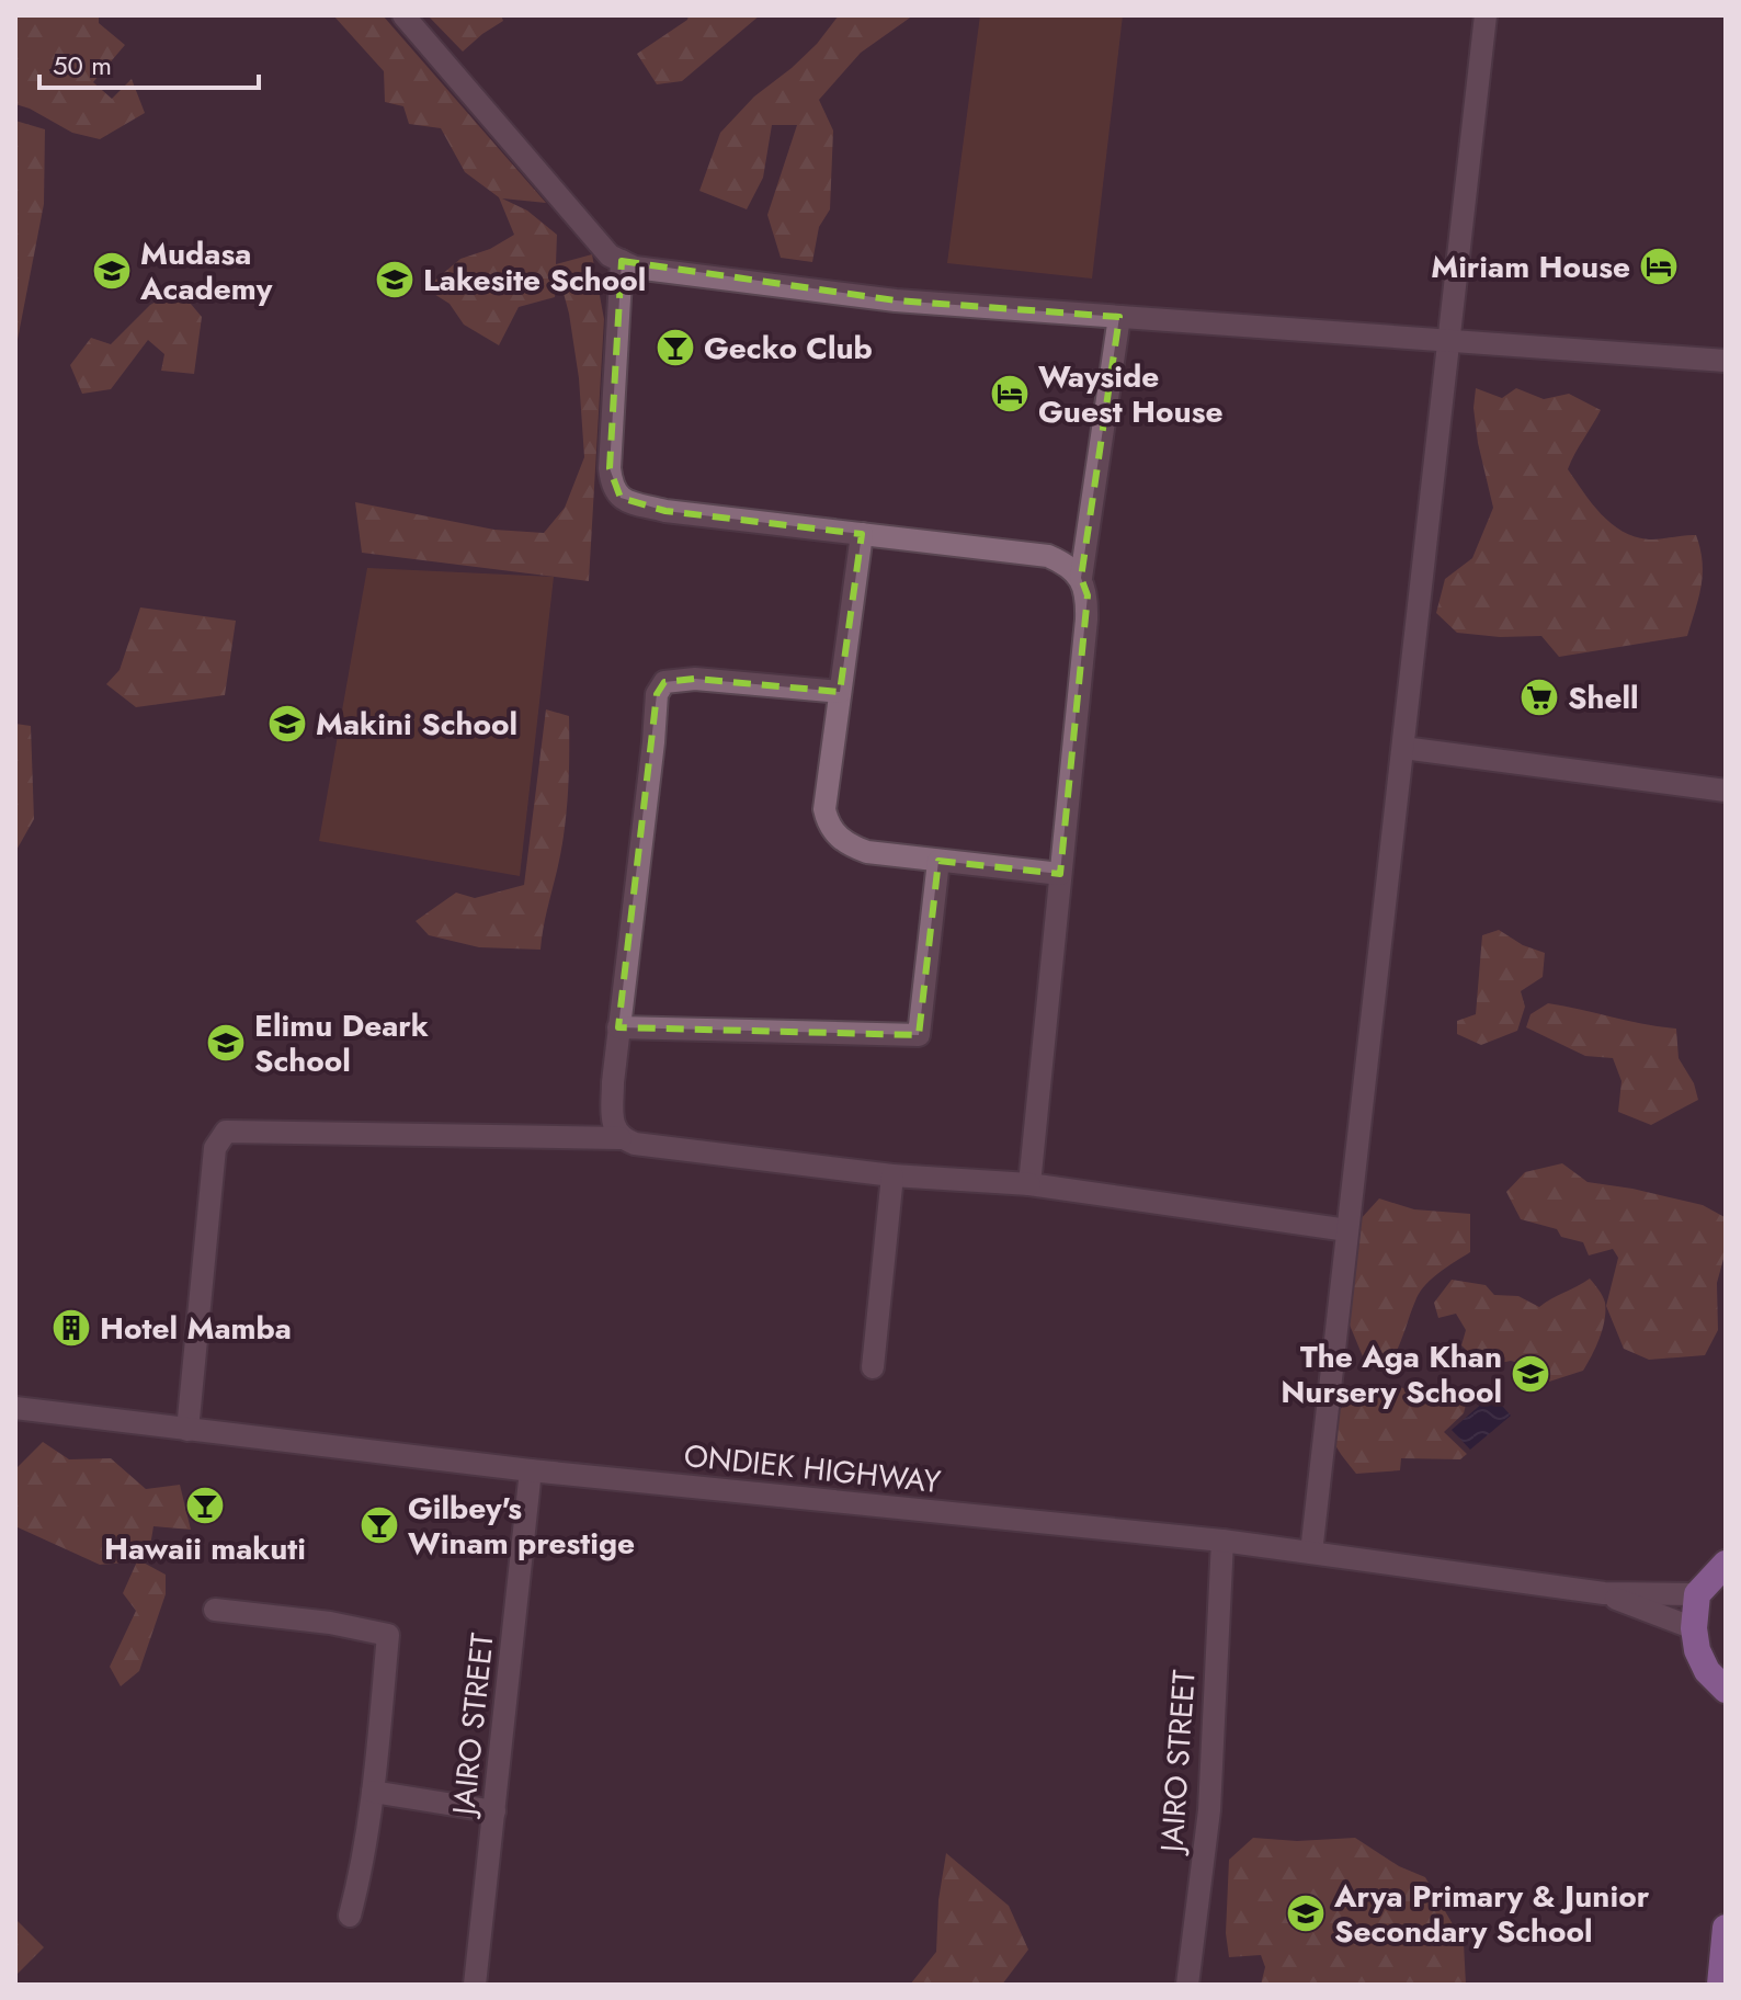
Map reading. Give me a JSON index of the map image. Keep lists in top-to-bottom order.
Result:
{
  "streets": {
    "street": ["ONDIEK HIGHWAY", "JAIRO STREET"]
  },
  "crossings": [
    ["ONDIEK HIGHWAY", "JAIRO STREET"]
  ],
  "places": {
    "hotel": ["Miriam House", "Wayside Guest House"],
    "school or university": [
      "Mudasa Academy",
      "Lakesite School",
      "Makini School",
      "Elimu Deark School",
      "The Aga Khan Nursery School",
      "Arya Primary & Junior Secondary School"
    ],
    "bar": ["Gecko Club", "Hawaii makuti", "Gilbey's Winam prestige"],
    "supermarket": ["Shell"],
    "building": ["Hotel Mamba"]
  },
  "scale_bar": "50 m"
}
